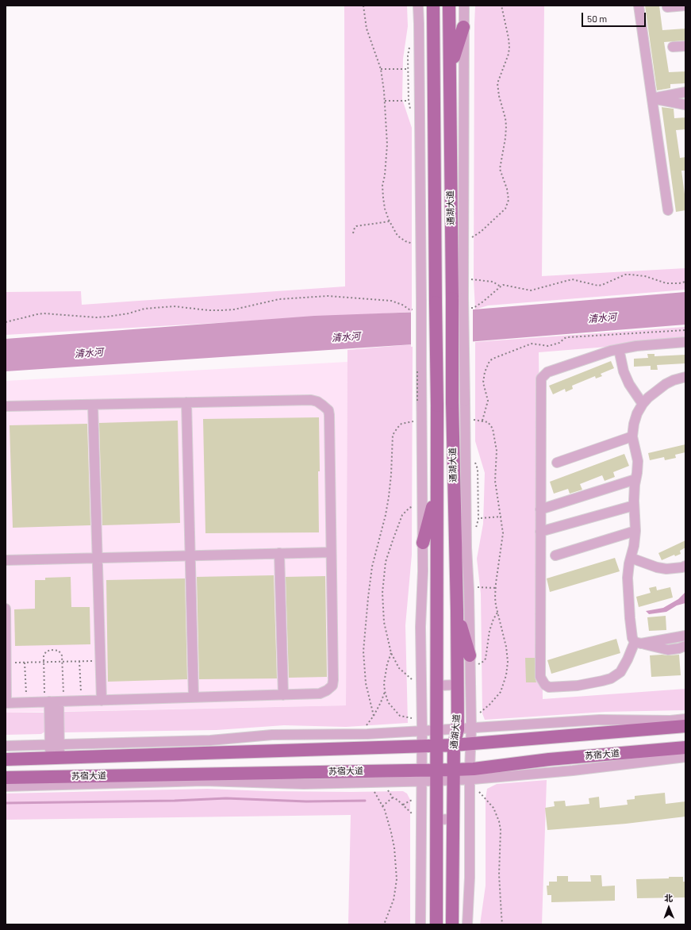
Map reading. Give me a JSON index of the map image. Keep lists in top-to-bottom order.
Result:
{
  "streets": {
    "main road": ["通湖大道", "苏宿大道"]
  },
  "crossings": [
    ["通湖大道", "苏宿大道"]
  ],
  "water": ["清水河"],
  "scale_bar": "50 m",
  "north": "top"
}
